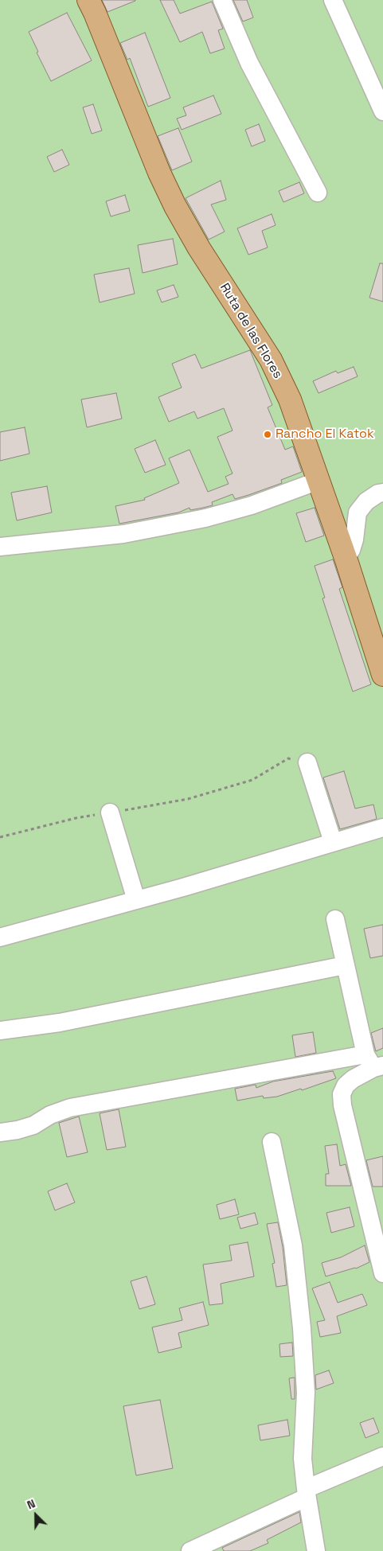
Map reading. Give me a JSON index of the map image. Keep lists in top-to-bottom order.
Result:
{
  "streets": {
    "main road": ["Ruta de las Flores"]
  },
  "places": ["Rancho El Katok"],
  "north": "top left"
}
